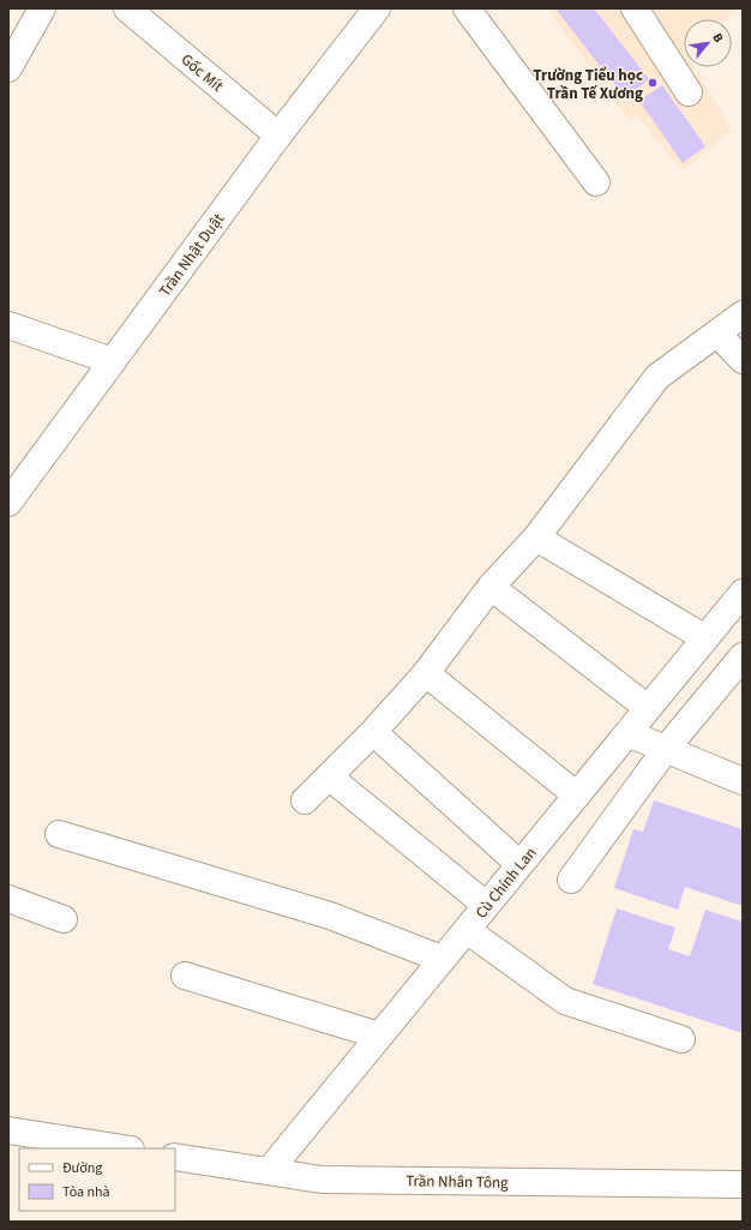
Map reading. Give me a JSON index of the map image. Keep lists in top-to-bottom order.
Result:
{
  "streets": {
    "street": [
      "Gốc Mít",
      "Trần Nhật Duật",
      "Cù Chính Lan",
      "Trần Nhân Tông"
    ]
  },
  "crossings": [
    ["Gốc Mít", "Trần Nhật Duật"],
    ["Cù Chính Lan", "Trần Nhân Tông"]
  ],
  "places": ["Trường Tiểu học Trần Tế Xương"],
  "legend": ["Đường", "Tòa nhà"],
  "north": "top right"
}
